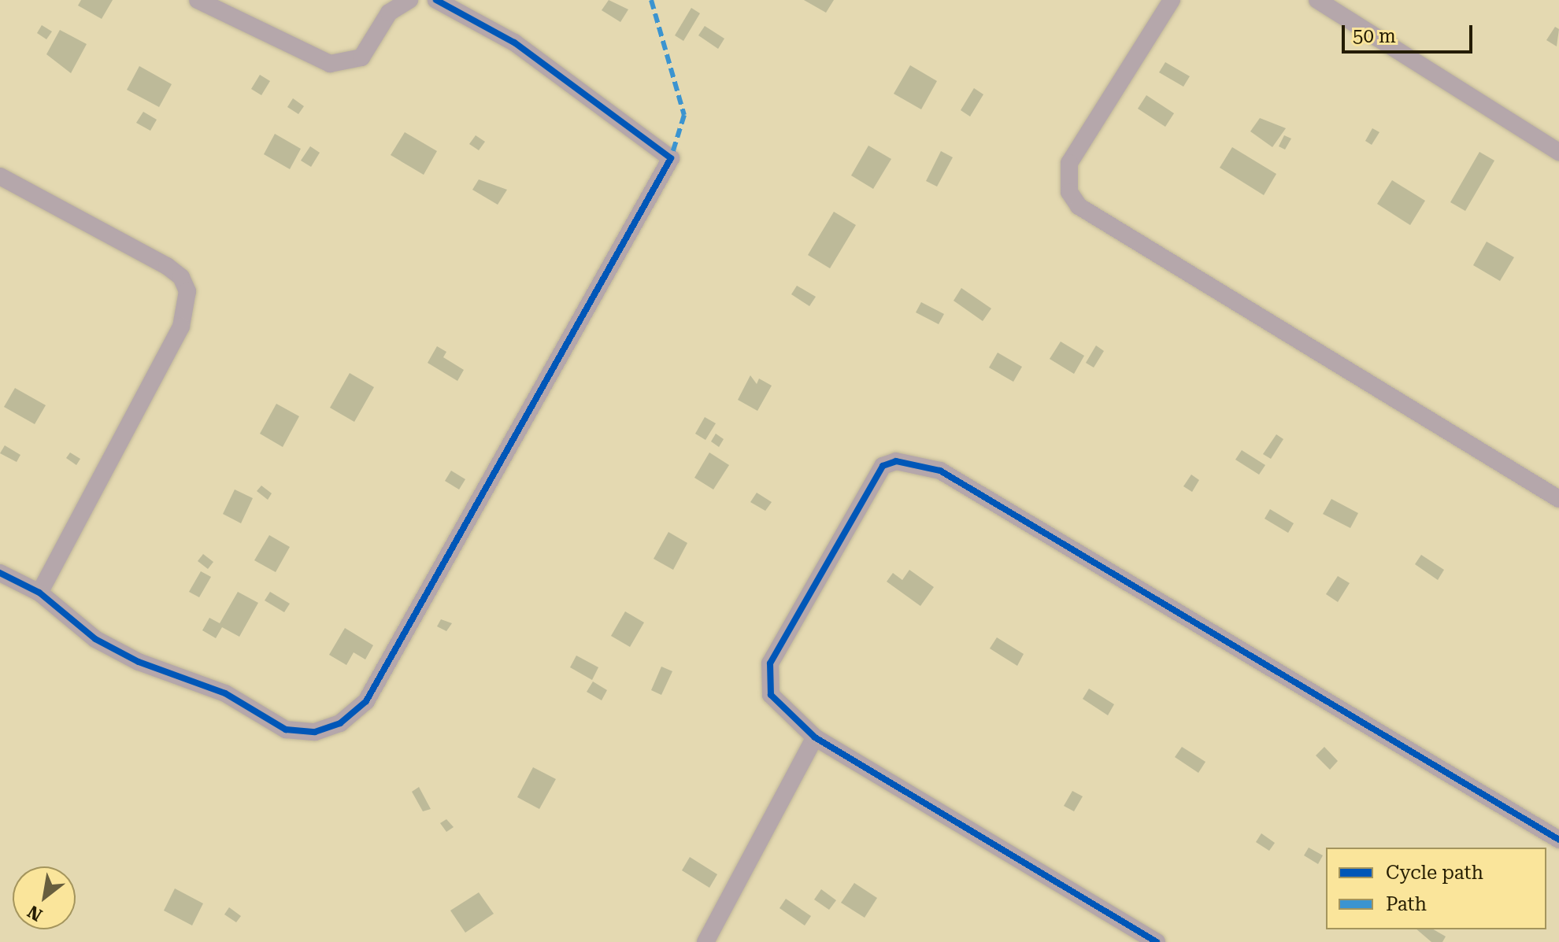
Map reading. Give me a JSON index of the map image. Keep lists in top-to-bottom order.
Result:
{
  "legend": ["Cycle path", "Path"],
  "scale_bar": "50 m",
  "north": "bottom left"
}
